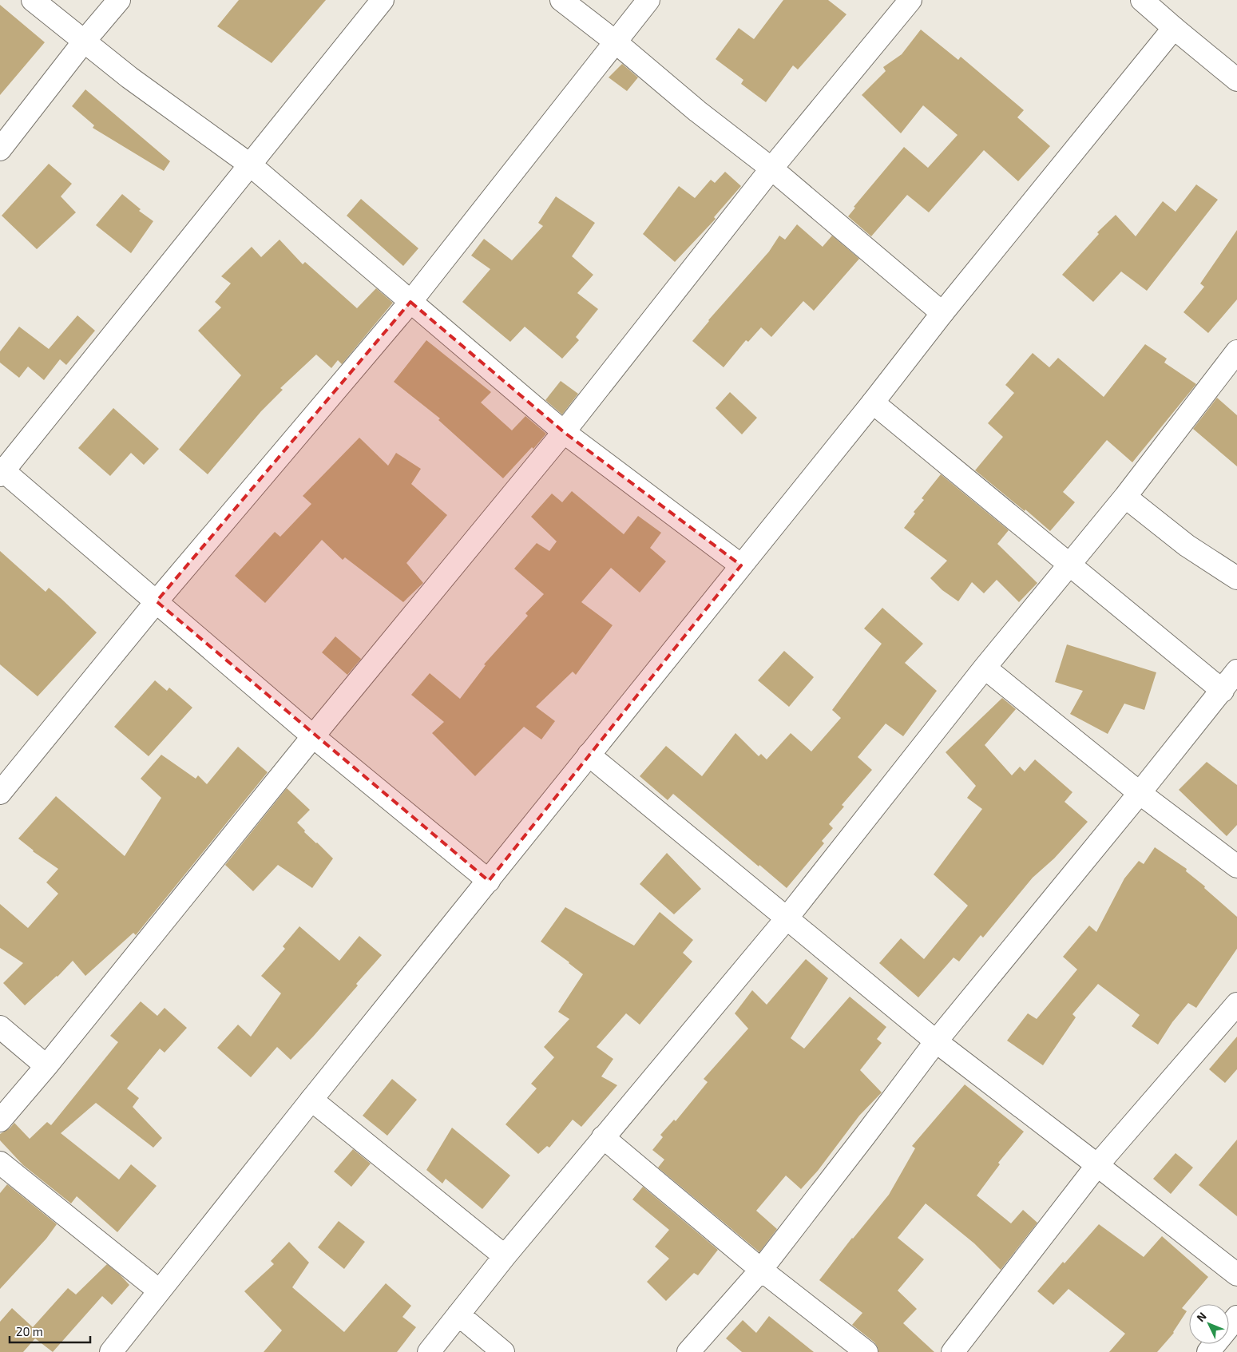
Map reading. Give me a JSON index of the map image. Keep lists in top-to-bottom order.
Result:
{
  "scale_bar": "20 m",
  "north": "top left"
}
